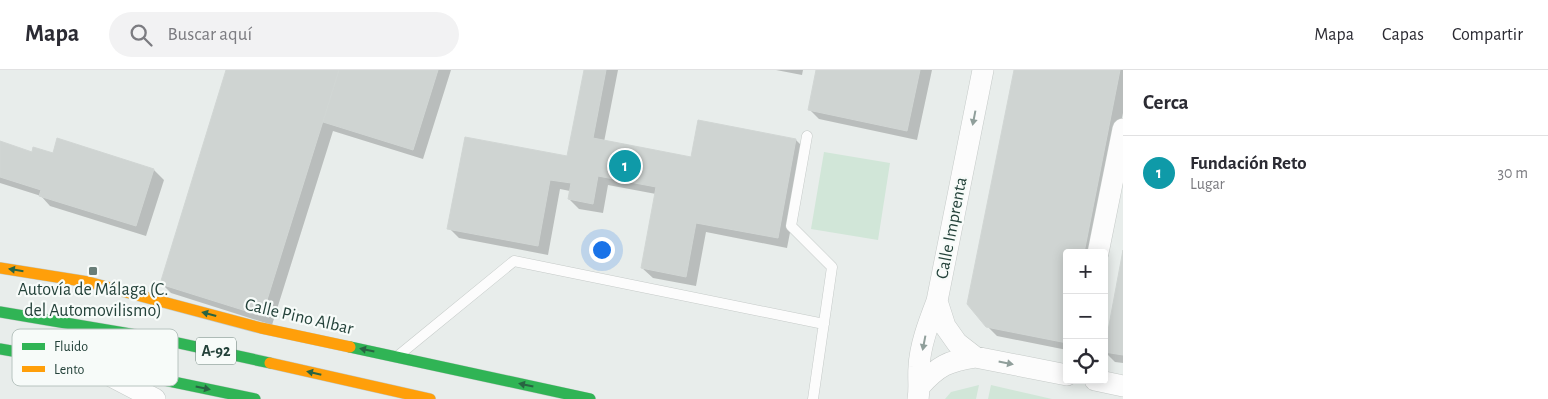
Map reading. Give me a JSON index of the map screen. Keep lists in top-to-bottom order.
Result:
{
  "streets": {
    "main road": ["Calle Pino Albar", "A-92"],
    "street": ["Calle Imprenta"]
  },
  "places": {
    "transit": ["Autovía de Málaga (C. del Automovilismo)"]
  },
  "legend": ["Fluido", "Lento"],
  "page": {
    "header": "Mapa",
    "search": "Buscar aquí",
    "nav": ["Mapa", "Capas", "Compartir"],
    "heading": "Cerca",
    "list": [
      {
        "mark": "1",
        "name": "Fundación Reto",
        "note": "Lugar",
        "value": "30 m"
      }
    ],
    "pins": "1",
    "map_buttons": ["+", "−"]
  }
}
